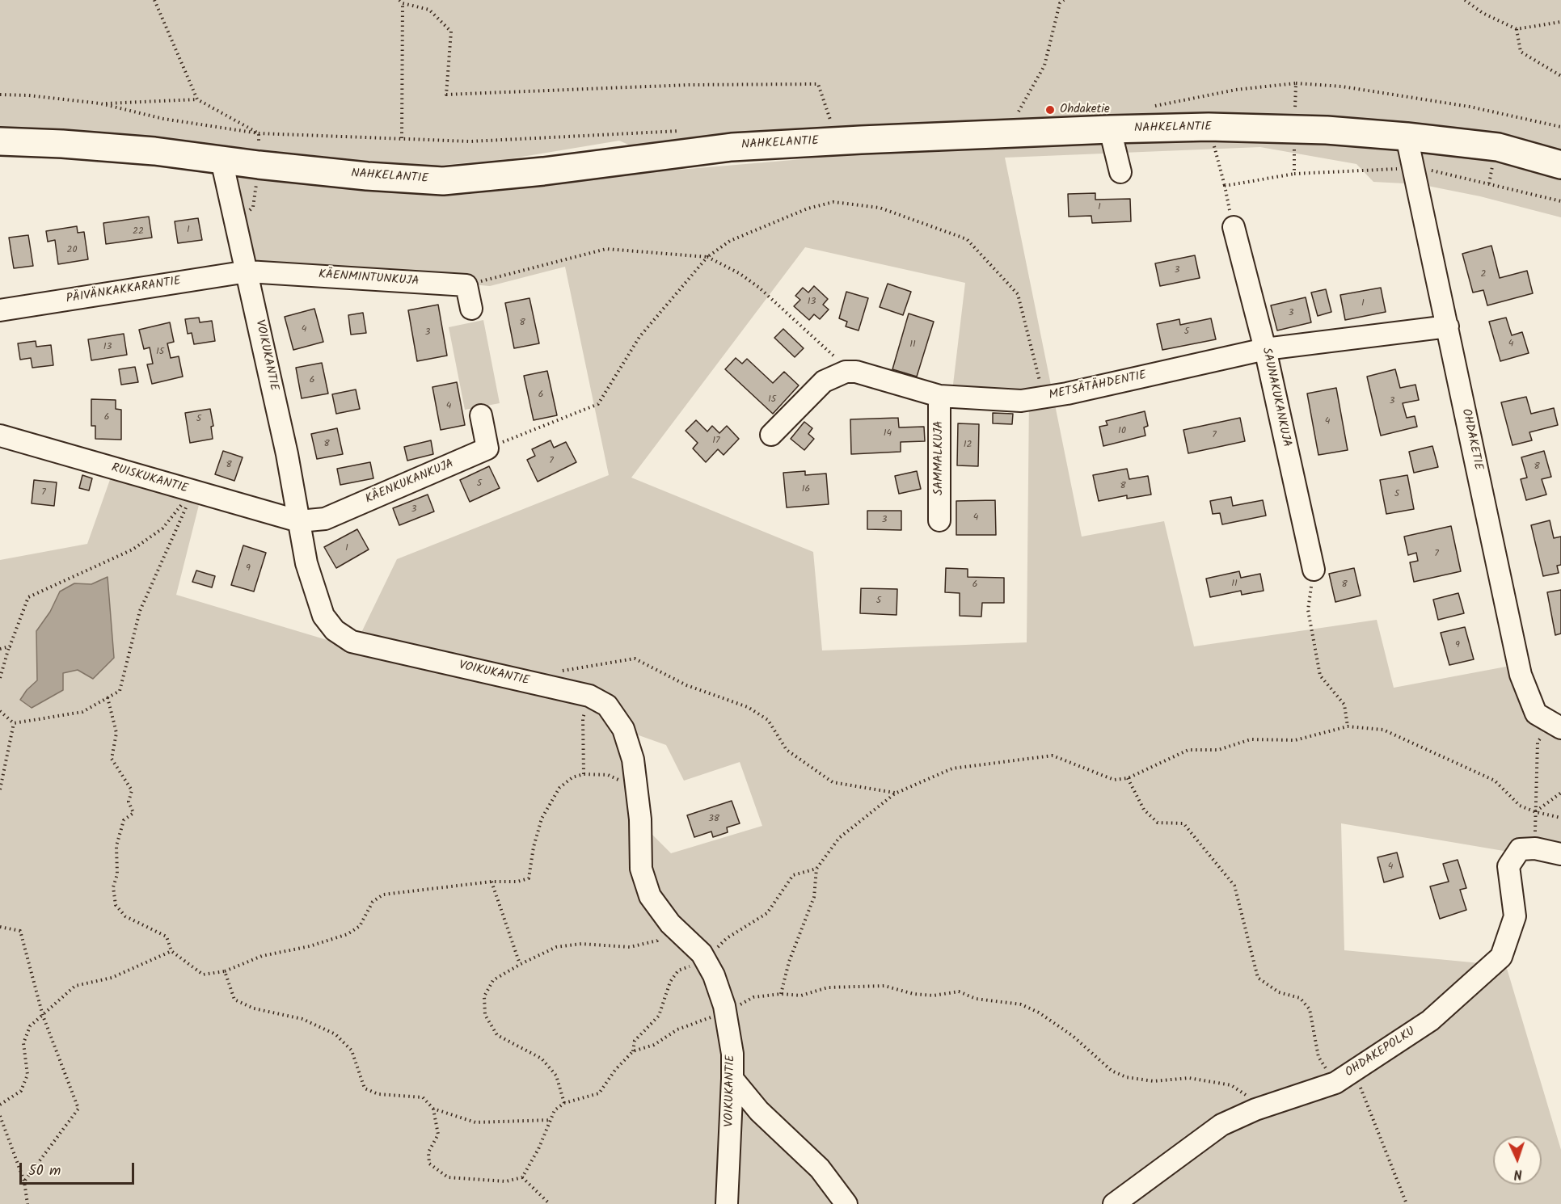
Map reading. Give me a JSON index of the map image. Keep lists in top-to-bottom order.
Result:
{
  "streets": {
    "main road": ["NAHKELANTIE"],
    "street": [
      "KÄENMINTUNKUJA",
      "PÄIVÄNKAKKARANTIE",
      "VOIKUKANTIE",
      "METSÄTÄHDENTIE",
      "SAUNAKUKANKUJA",
      "OHDAKETIE",
      "SAMMALKUJA",
      "RUISKUKANTIE",
      "KÄENKUKANKUJA",
      "OHDAKEPOLKU"
    ]
  },
  "crossings": [
    ["NAHKELANTIE", "VOIKUKANTIE"],
    ["NAHKELANTIE", "OHDAKETIE"],
    ["KÄENMINTUNKUJA", "PÄIVÄNKAKKARANTIE"],
    ["KÄENMINTUNKUJA", "VOIKUKANTIE"],
    ["PÄIVÄNKAKKARANTIE", "VOIKUKANTIE"],
    ["VOIKUKANTIE", "RUISKUKANTIE"],
    ["VOIKUKANTIE", "KÄENKUKANKUJA"],
    ["METSÄTÄHDENTIE", "SAUNAKUKANKUJA"],
    ["METSÄTÄHDENTIE", "OHDAKETIE"],
    ["METSÄTÄHDENTIE", "SAMMALKUJA"],
    ["RUISKUKANTIE", "KÄENKUKANKUJA"]
  ],
  "places": ["Ohdaketie"],
  "house_numbers": [
    "1",
    "1",
    "22",
    "20",
    "3",
    "2",
    "13",
    "1",
    "3",
    "8",
    "4",
    "5",
    "3",
    "4",
    "11",
    "13",
    "15",
    "6",
    "6",
    "15",
    "3",
    "4",
    "6",
    "5",
    "4",
    "10",
    "14",
    "7",
    "17",
    "8",
    "12",
    "7",
    "8",
    "8",
    "5",
    "8",
    "16",
    "7",
    "5",
    "3",
    "4",
    "3",
    "1",
    "7",
    "9",
    "11",
    "6",
    "8",
    "5",
    "9",
    "38",
    "4"
  ],
  "scale_bar": "50 m",
  "north": "bottom"
}
